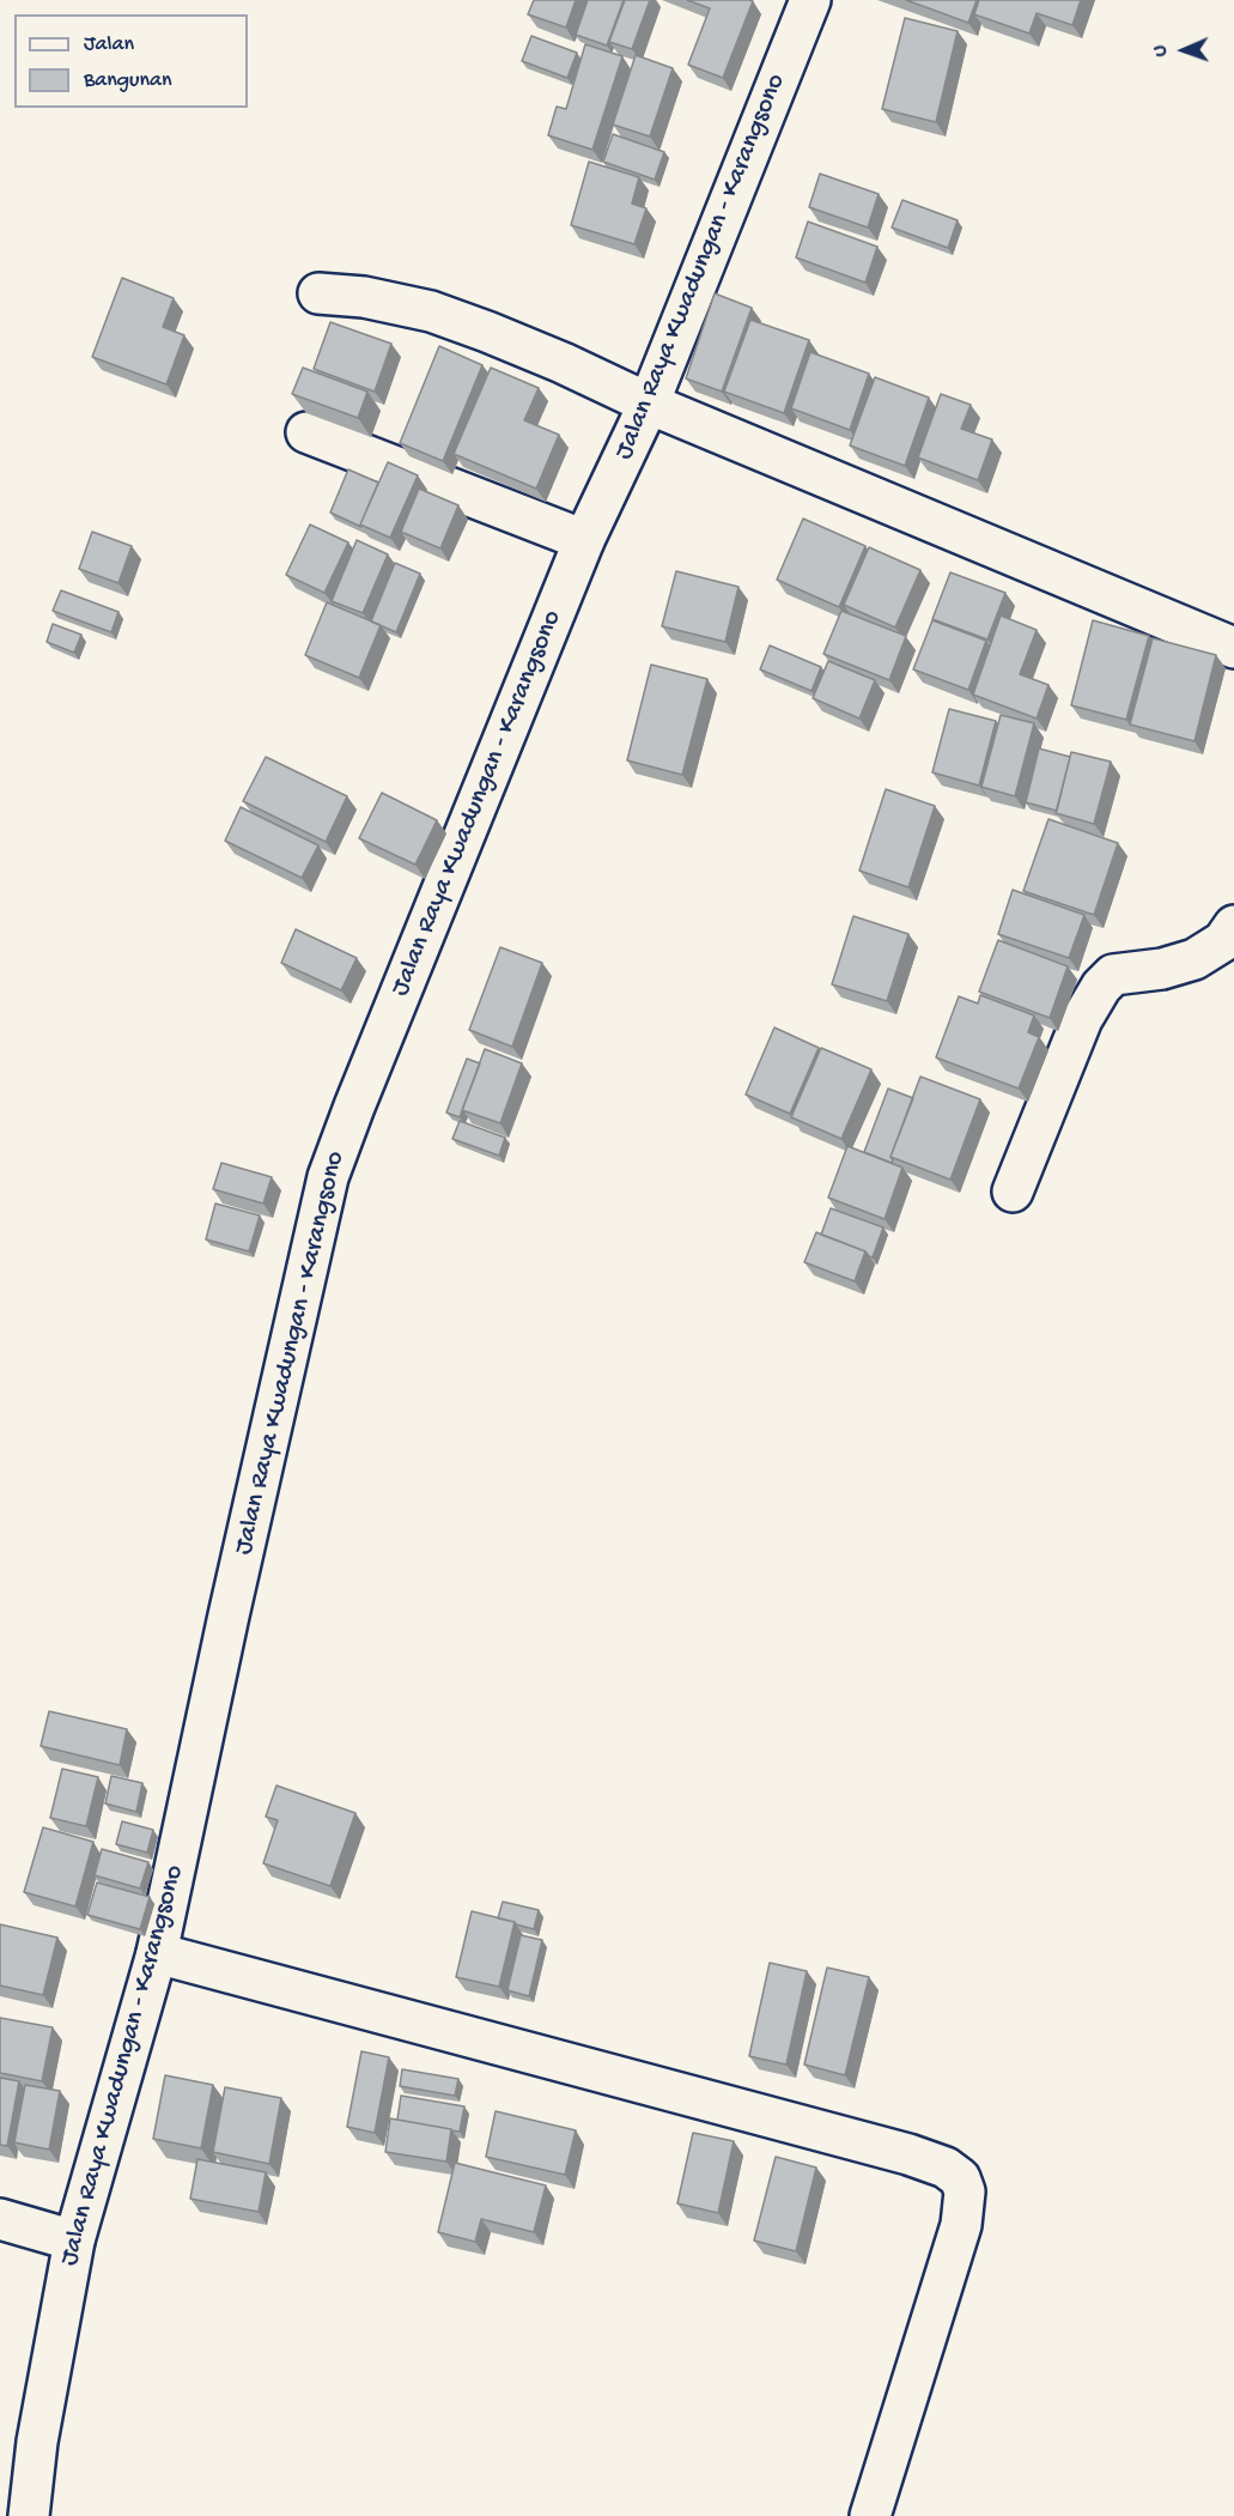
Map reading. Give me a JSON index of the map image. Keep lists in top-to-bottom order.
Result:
{
  "streets": {
    "street": ["Jalan Raya Kwadungan - Karangsono"]
  },
  "legend": ["Jalan", "Bangunan"],
  "north": "left"
}
